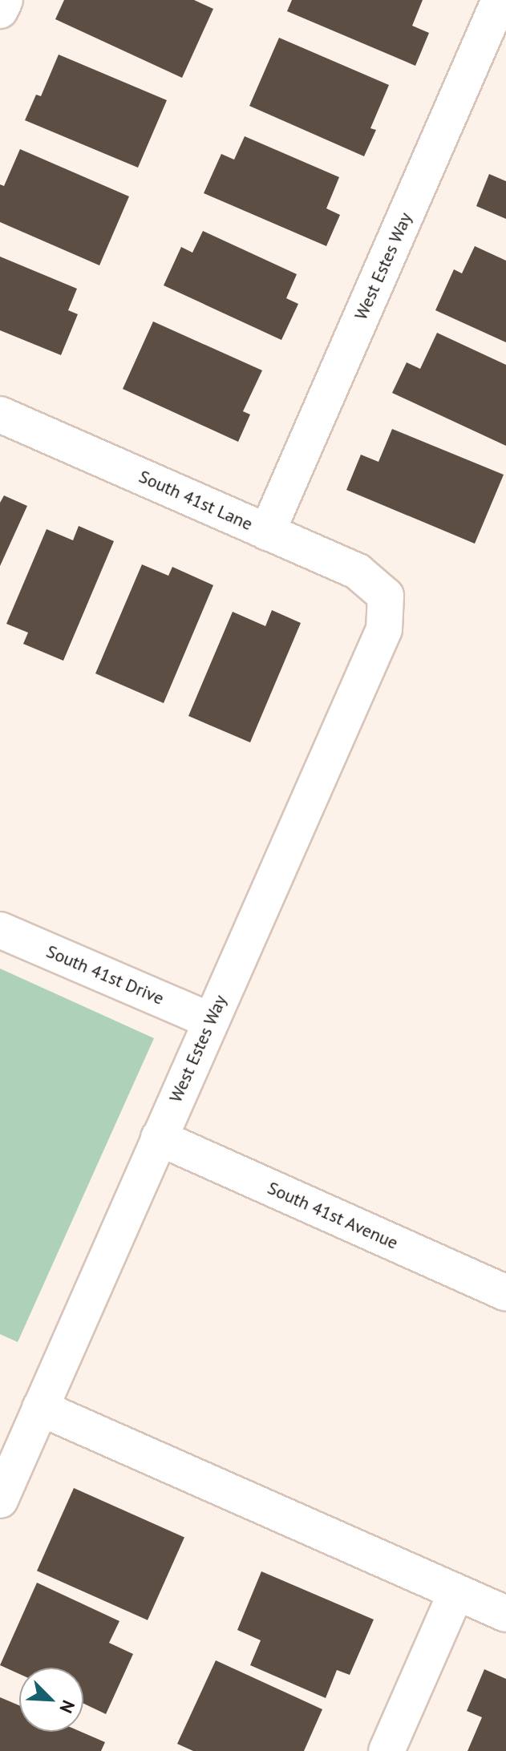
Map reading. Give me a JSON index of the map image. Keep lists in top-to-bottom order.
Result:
{
  "streets": {
    "street": [
      "West Estes Way",
      "South 41st Lane",
      "South 41st Drive",
      "South 41st Avenue"
    ]
  },
  "crossings": [
    ["West Estes Way", "South 41st Lane"],
    ["West Estes Way", "South 41st Drive"],
    ["West Estes Way", "South 41st Avenue"]
  ],
  "north": "bottom right"
}
